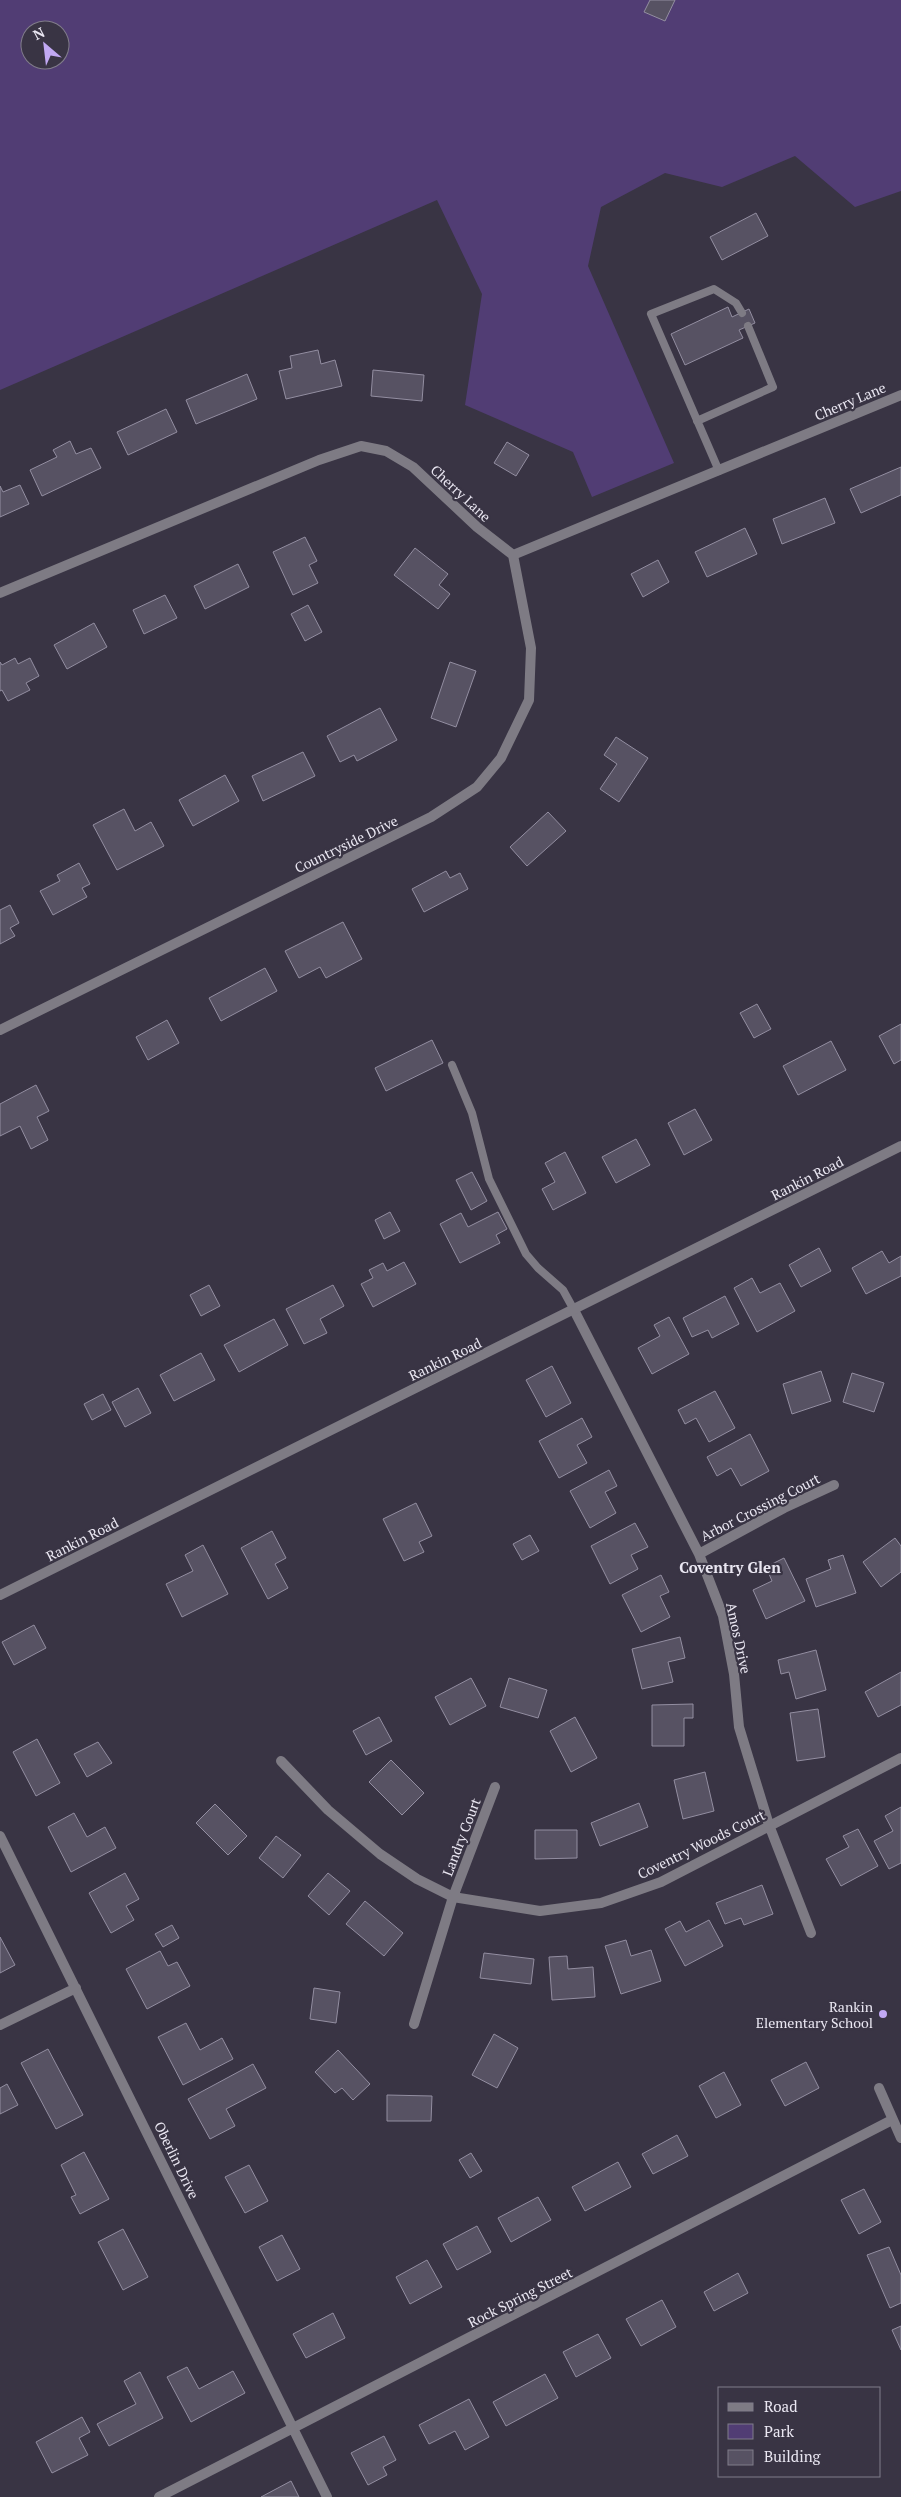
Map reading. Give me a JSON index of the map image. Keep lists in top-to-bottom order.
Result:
{
  "streets": {
    "street": [
      "Cherry Lane",
      "Countryside Drive",
      "Rankin Road",
      "Arbor Crossing Court",
      "Amos Drive",
      "Landry Court",
      "Coventry Woods Court",
      "Oberlin Drive",
      "Rock Spring Street"
    ]
  },
  "crossings": [
    ["Cherry Lane", "Countryside Drive"],
    ["Rankin Road", "Amos Drive"],
    ["Arbor Crossing Court", "Amos Drive"],
    ["Amos Drive", "Coventry Woods Court"],
    ["Landry Court", "Coventry Woods Court"],
    ["Oberlin Drive", "Rock Spring Street"]
  ],
  "districts": ["Coventry Glen"],
  "places": ["Rankin Elementary School"],
  "legend": ["Road", "Park", "Building"],
  "north": "top left"
}
